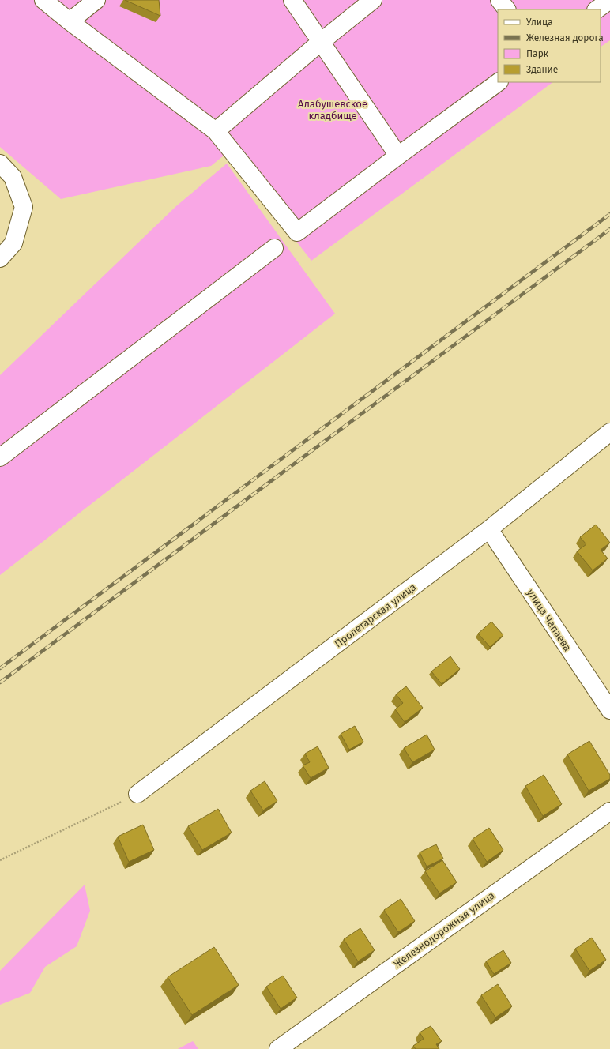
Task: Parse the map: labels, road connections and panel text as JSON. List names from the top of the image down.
{
  "streets": {
    "street": ["Пролетарская улица", "улица Чапаева", "Железнодорожная улица"]
  },
  "crossings": [
    ["Пролетарская улица", "улица Чапаева"]
  ],
  "parks": ["Алабушевское кладбище"],
  "legend": [
    "Улица",
    "Железная дорога",
    "Парк",
    "Здание"
  ]
}
